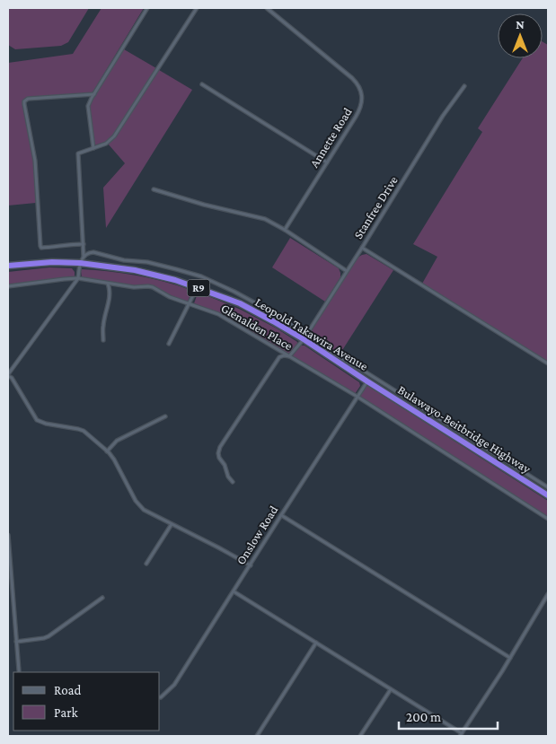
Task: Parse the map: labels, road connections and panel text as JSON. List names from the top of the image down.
{
  "streets": {
    "highway": ["R9", "Leopold Takawira Avenue", "Bulawayo-Beitbridge Highway"],
    "street": [
      "Annette Road",
      "Stanfree Drive",
      "Glenalden Place",
      "Onslow Road"
    ]
  },
  "crossings": [
    ["Stanfree Drive", "Glenalden Place"],
    ["Stanfree Drive", "Leopold Takawira Avenue"],
    ["Glenalden Place", "Onslow Road"],
    ["Leopold Takawira Avenue", "Bulawayo-Beitbridge Highway"],
    ["Leopold Takawira Avenue", "Onslow Road"],
    ["Bulawayo-Beitbridge Highway", "Onslow Road"]
  ],
  "legend": ["Road", "Park"],
  "scale_bar": "200 m",
  "north": "top"
}
